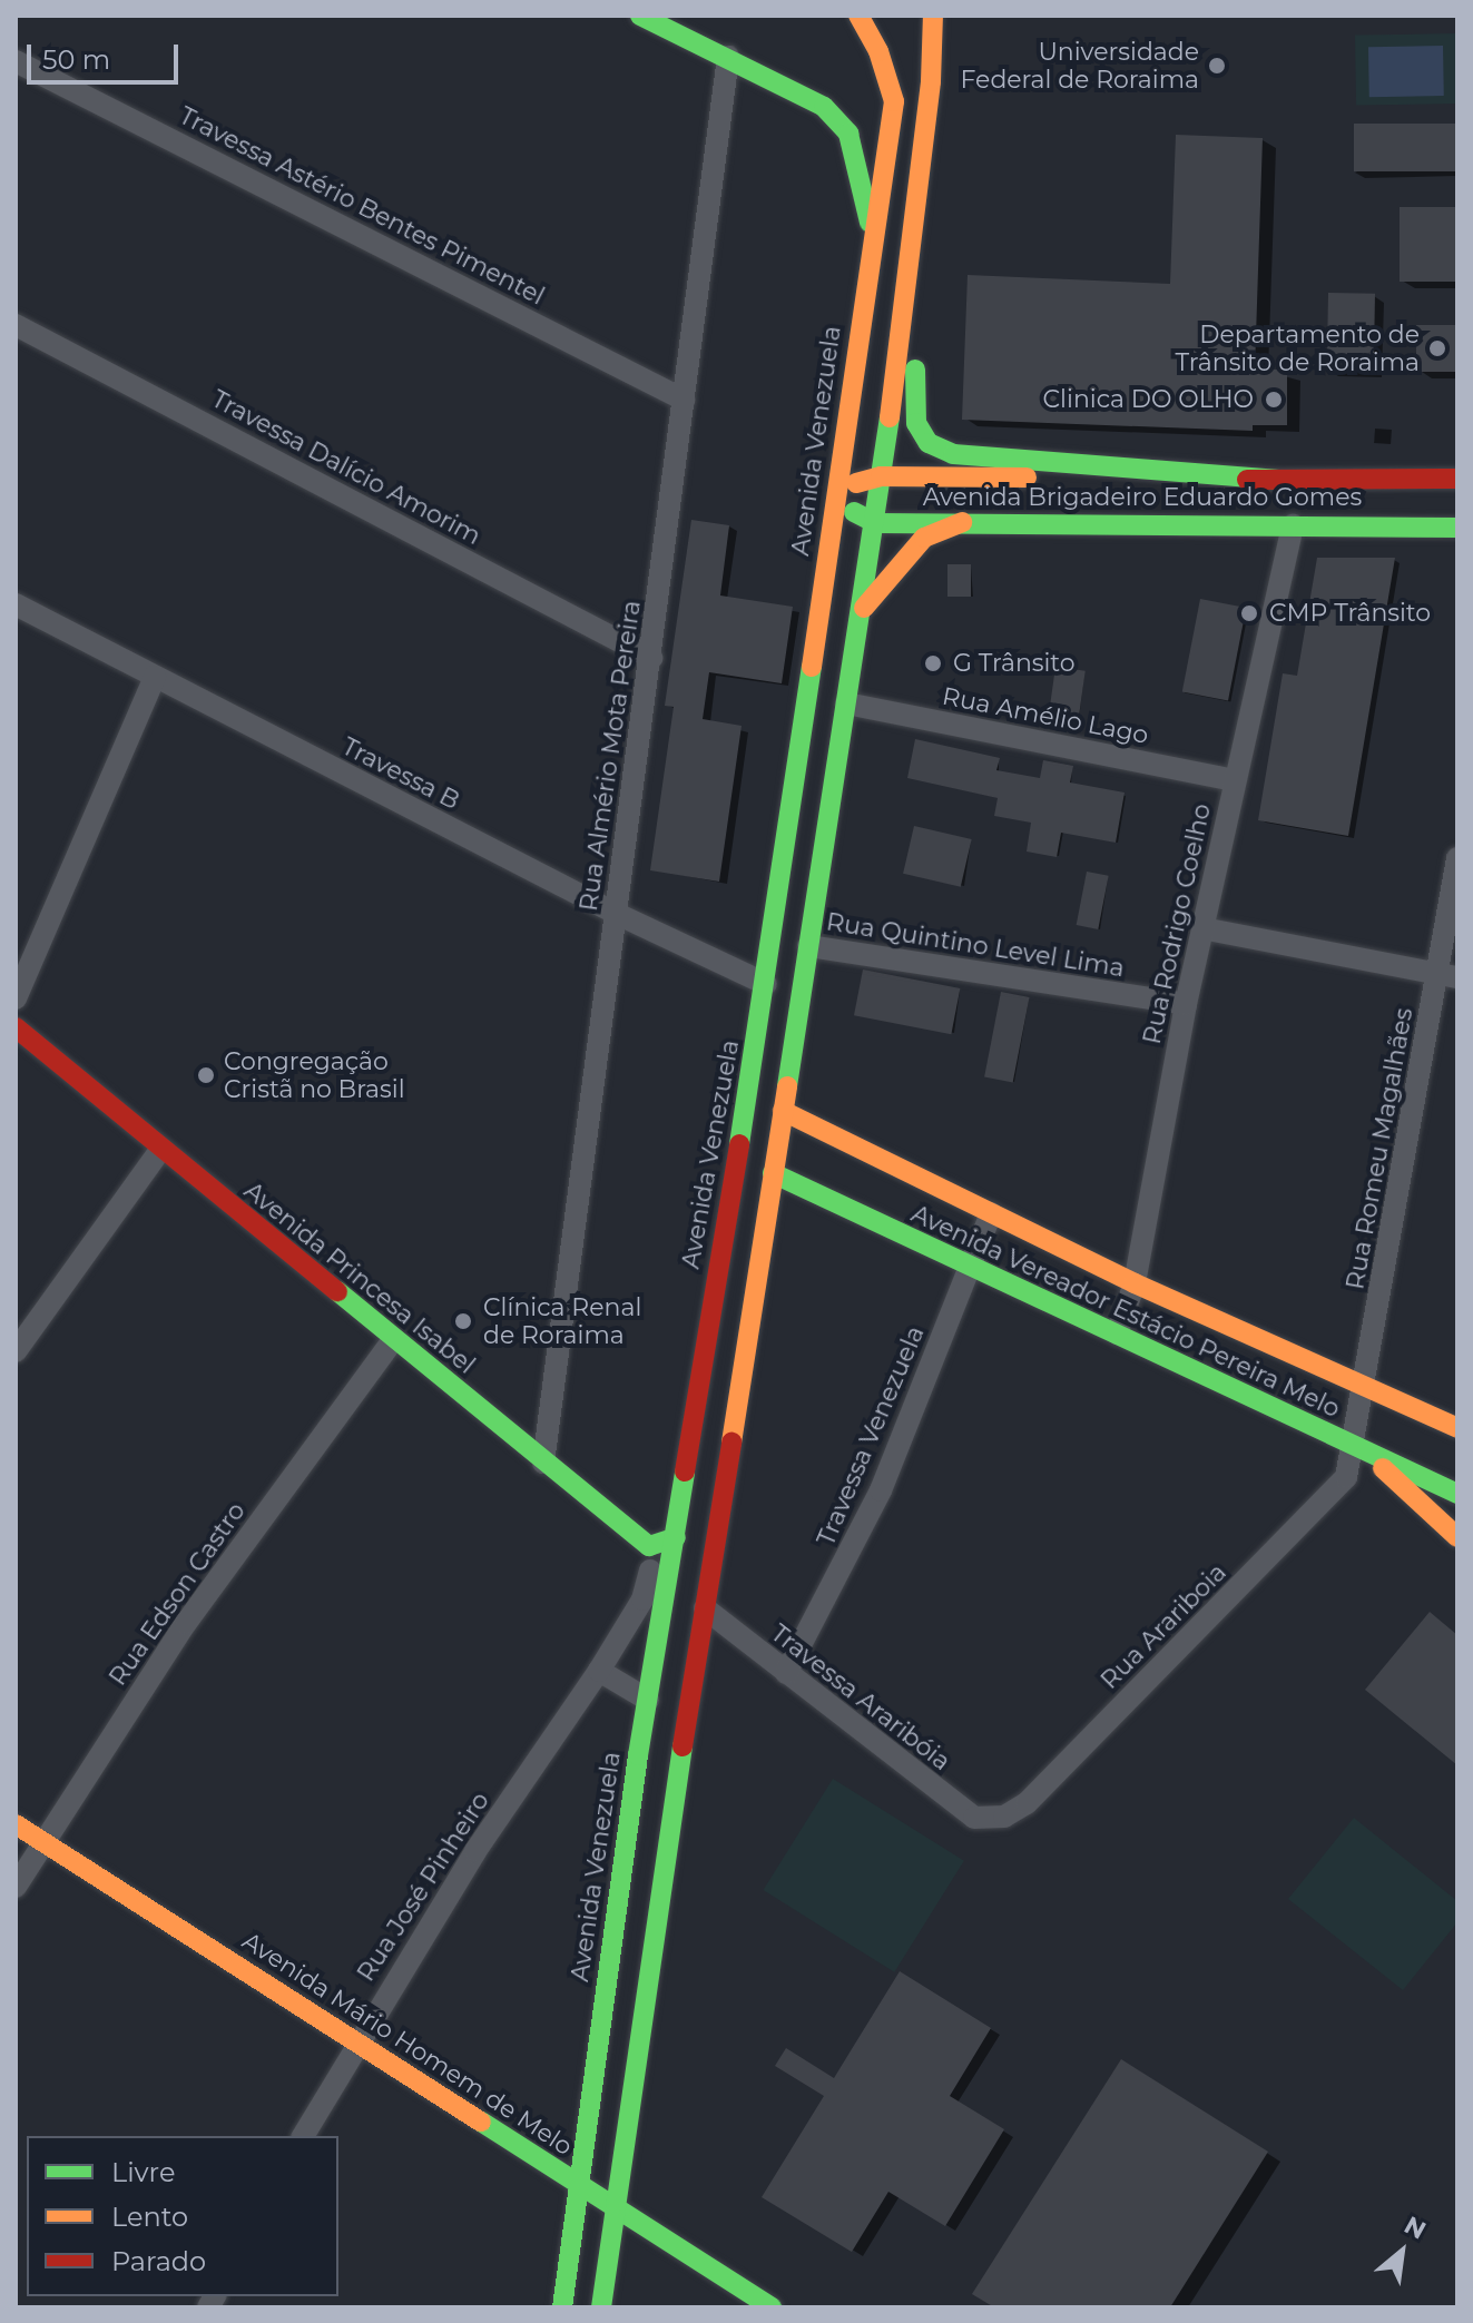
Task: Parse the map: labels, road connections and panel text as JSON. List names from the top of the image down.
{
  "streets": {
    "main road": [
      "Avenida Venezuela",
      "Avenida Brigadeiro Eduardo Gomes",
      "Avenida Princesa Isabel",
      "Avenida Vereador Estácio Pereira Melo",
      "Avenida Mário Homem de Melo"
    ],
    "street": [
      "Travessa Astério Bentes Pimentel",
      "Travessa Dalício Amorim",
      "Rua Amélio Lago",
      "Rua Almério Mota Pereira",
      "Travessa B",
      "Rua Rodrigo Coelho",
      "Rua Quintino Level Lima",
      "Rua Romeu Magalhães",
      "Travessa Venezuela",
      "Rua Edson Castro",
      "Rua Arariboia",
      "Travessa Araribóia",
      "Rua José Pinheiro"
    ]
  },
  "crossings": [
    ["Travessa Astério Bentes Pimentel", "Rua Almério Mota Pereira"],
    ["Avenida Venezuela", "Avenida Brigadeiro Eduardo Gomes"],
    ["Avenida Venezuela", "Travessa B"],
    ["Avenida Venezuela", "Avenida Mário Homem de Melo"],
    ["Travessa Dalício Amorim", "Rua Almério Mota Pereira"],
    ["Avenida Brigadeiro Eduardo Gomes", "Rua Rodrigo Coelho"],
    ["Rua Amélio Lago", "Rua Rodrigo Coelho"],
    ["Rua Almério Mota Pereira", "Travessa B"],
    ["Rua Almério Mota Pereira", "Avenida Princesa Isabel"],
    ["Rua Rodrigo Coelho", "Rua Quintino Level Lima"],
    ["Rua Rodrigo Coelho", "Avenida Vereador Estácio Pereira Melo"],
    ["Rua Romeu Magalhães", "Avenida Vereador Estácio Pereira Melo"],
    ["Rua Romeu Magalhães", "Rua Arariboia"],
    ["Avenida Princesa Isabel", "Rua Edson Castro"],
    ["Avenida Princesa Isabel", "Rua José Pinheiro"],
    ["Avenida Vereador Estácio Pereira Melo", "Travessa Venezuela"],
    ["Avenida Vereador Estácio Pereira Melo", "Rua Arariboia"],
    ["Travessa Venezuela", "Travessa Araribóia"],
    ["Rua Edson Castro", "Avenida Mário Homem de Melo"],
    ["Rua Arariboia", "Travessa Araribóia"],
    ["Rua José Pinheiro", "Avenida Mário Homem de Melo"]
  ],
  "places": [
    "Universidade Federal de Roraima",
    "Departamento de Trânsito de Roraima",
    "Clinica DO OLHO",
    "CMP Trânsito",
    "G Trânsito",
    "Congregação Cristã no Brasil",
    "Clínica Renal de Roraima"
  ],
  "legend": ["Livre", "Lento", "Parado"],
  "scale_bar": "50 m",
  "north": "top right"
}
